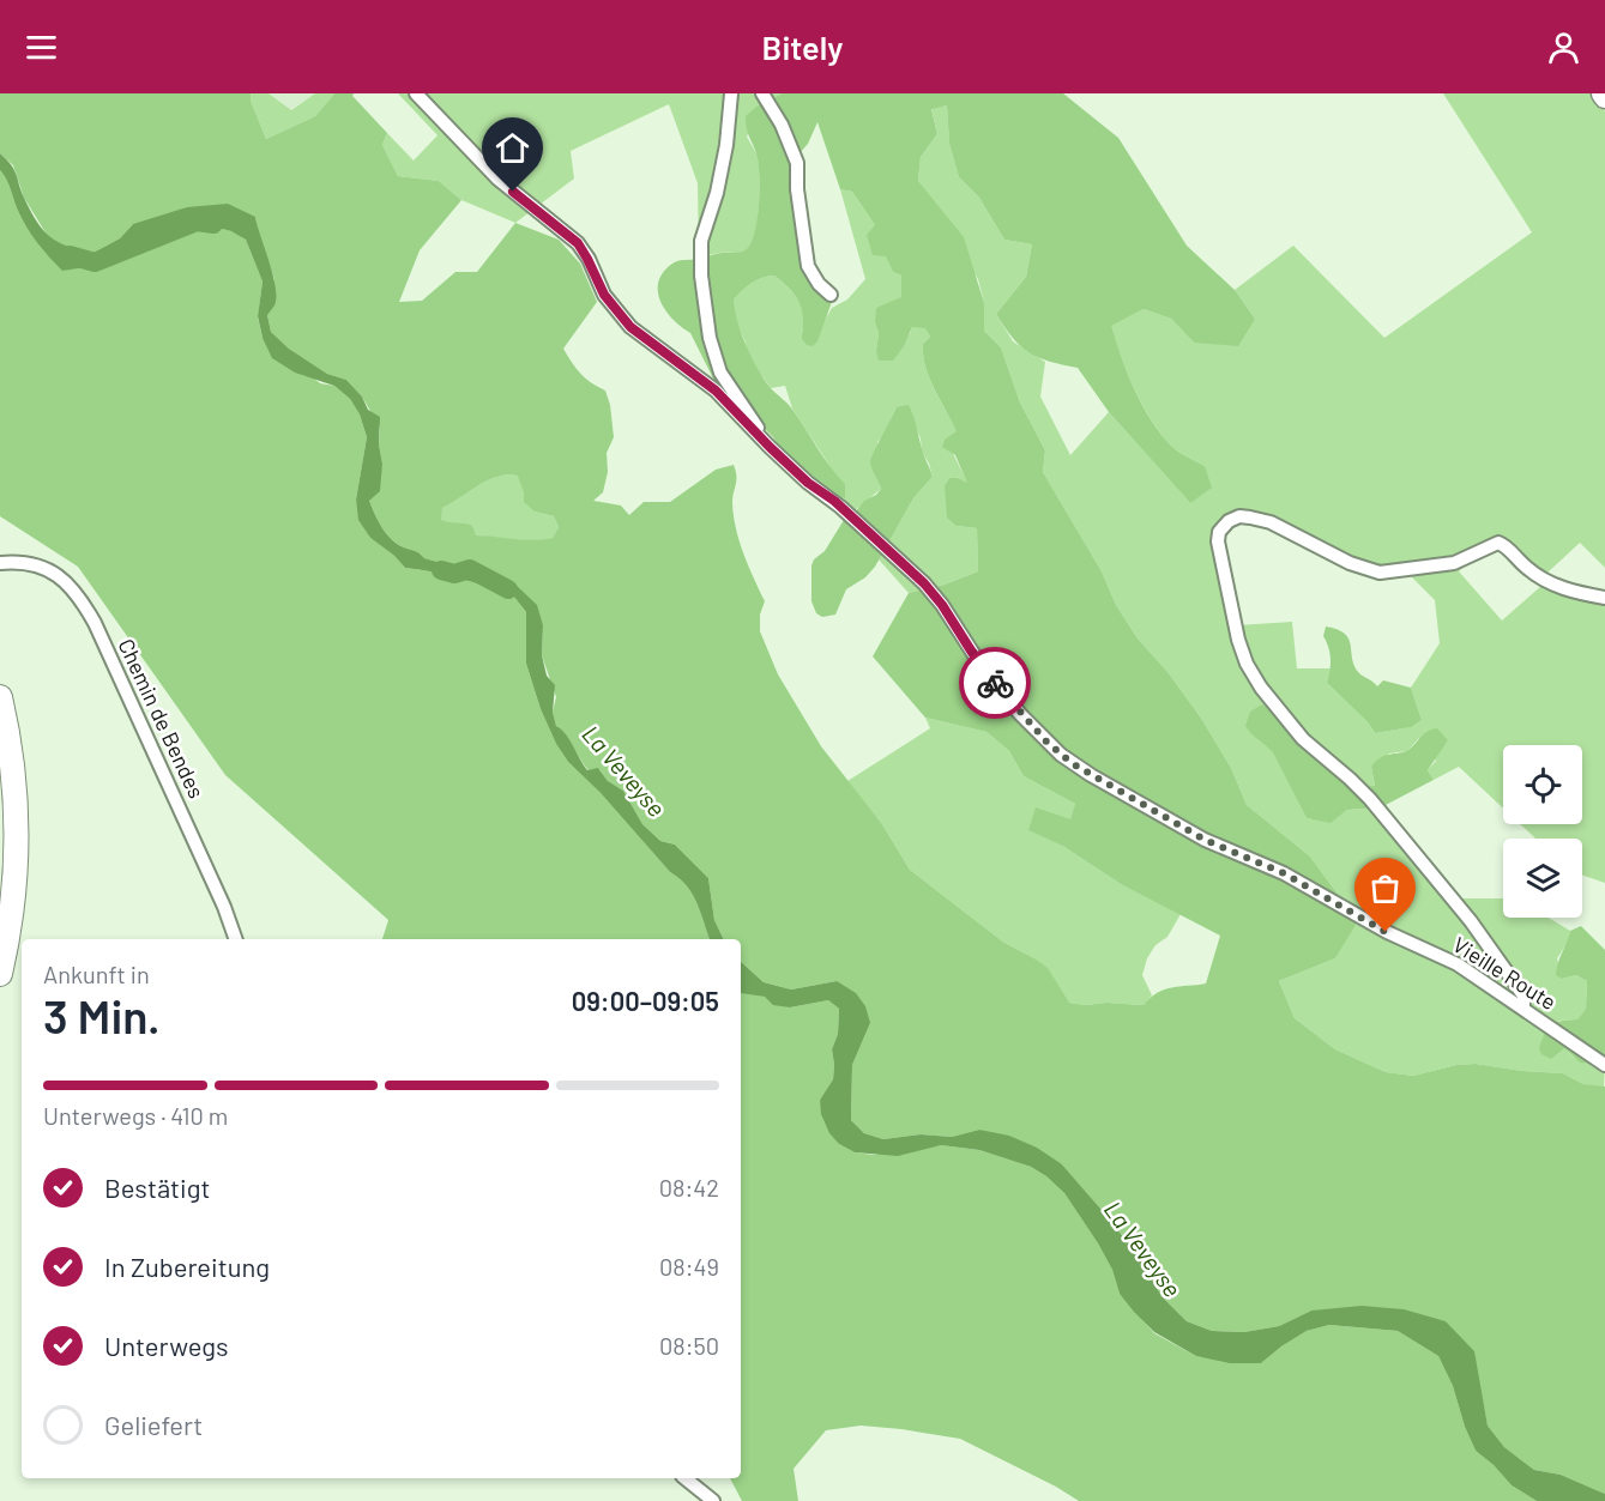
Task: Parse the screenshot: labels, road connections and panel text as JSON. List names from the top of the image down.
{
  "streets": {
    "street": ["Chemin de Bendes", "Vieille Route"]
  },
  "water": ["La Veveyse"],
  "page": {
    "header": "Bitely",
    "heading": ["3 Min.", "Ankunft in", "09:00–09:05"],
    "bar": "Unterwegs · 410 m",
    "list": [
      ["Bestätigt", "08:42"],
      ["In Zubereitung", "08:49"],
      ["Unterwegs", "08:50"],
      "Geliefert"
    ]
  }
}
